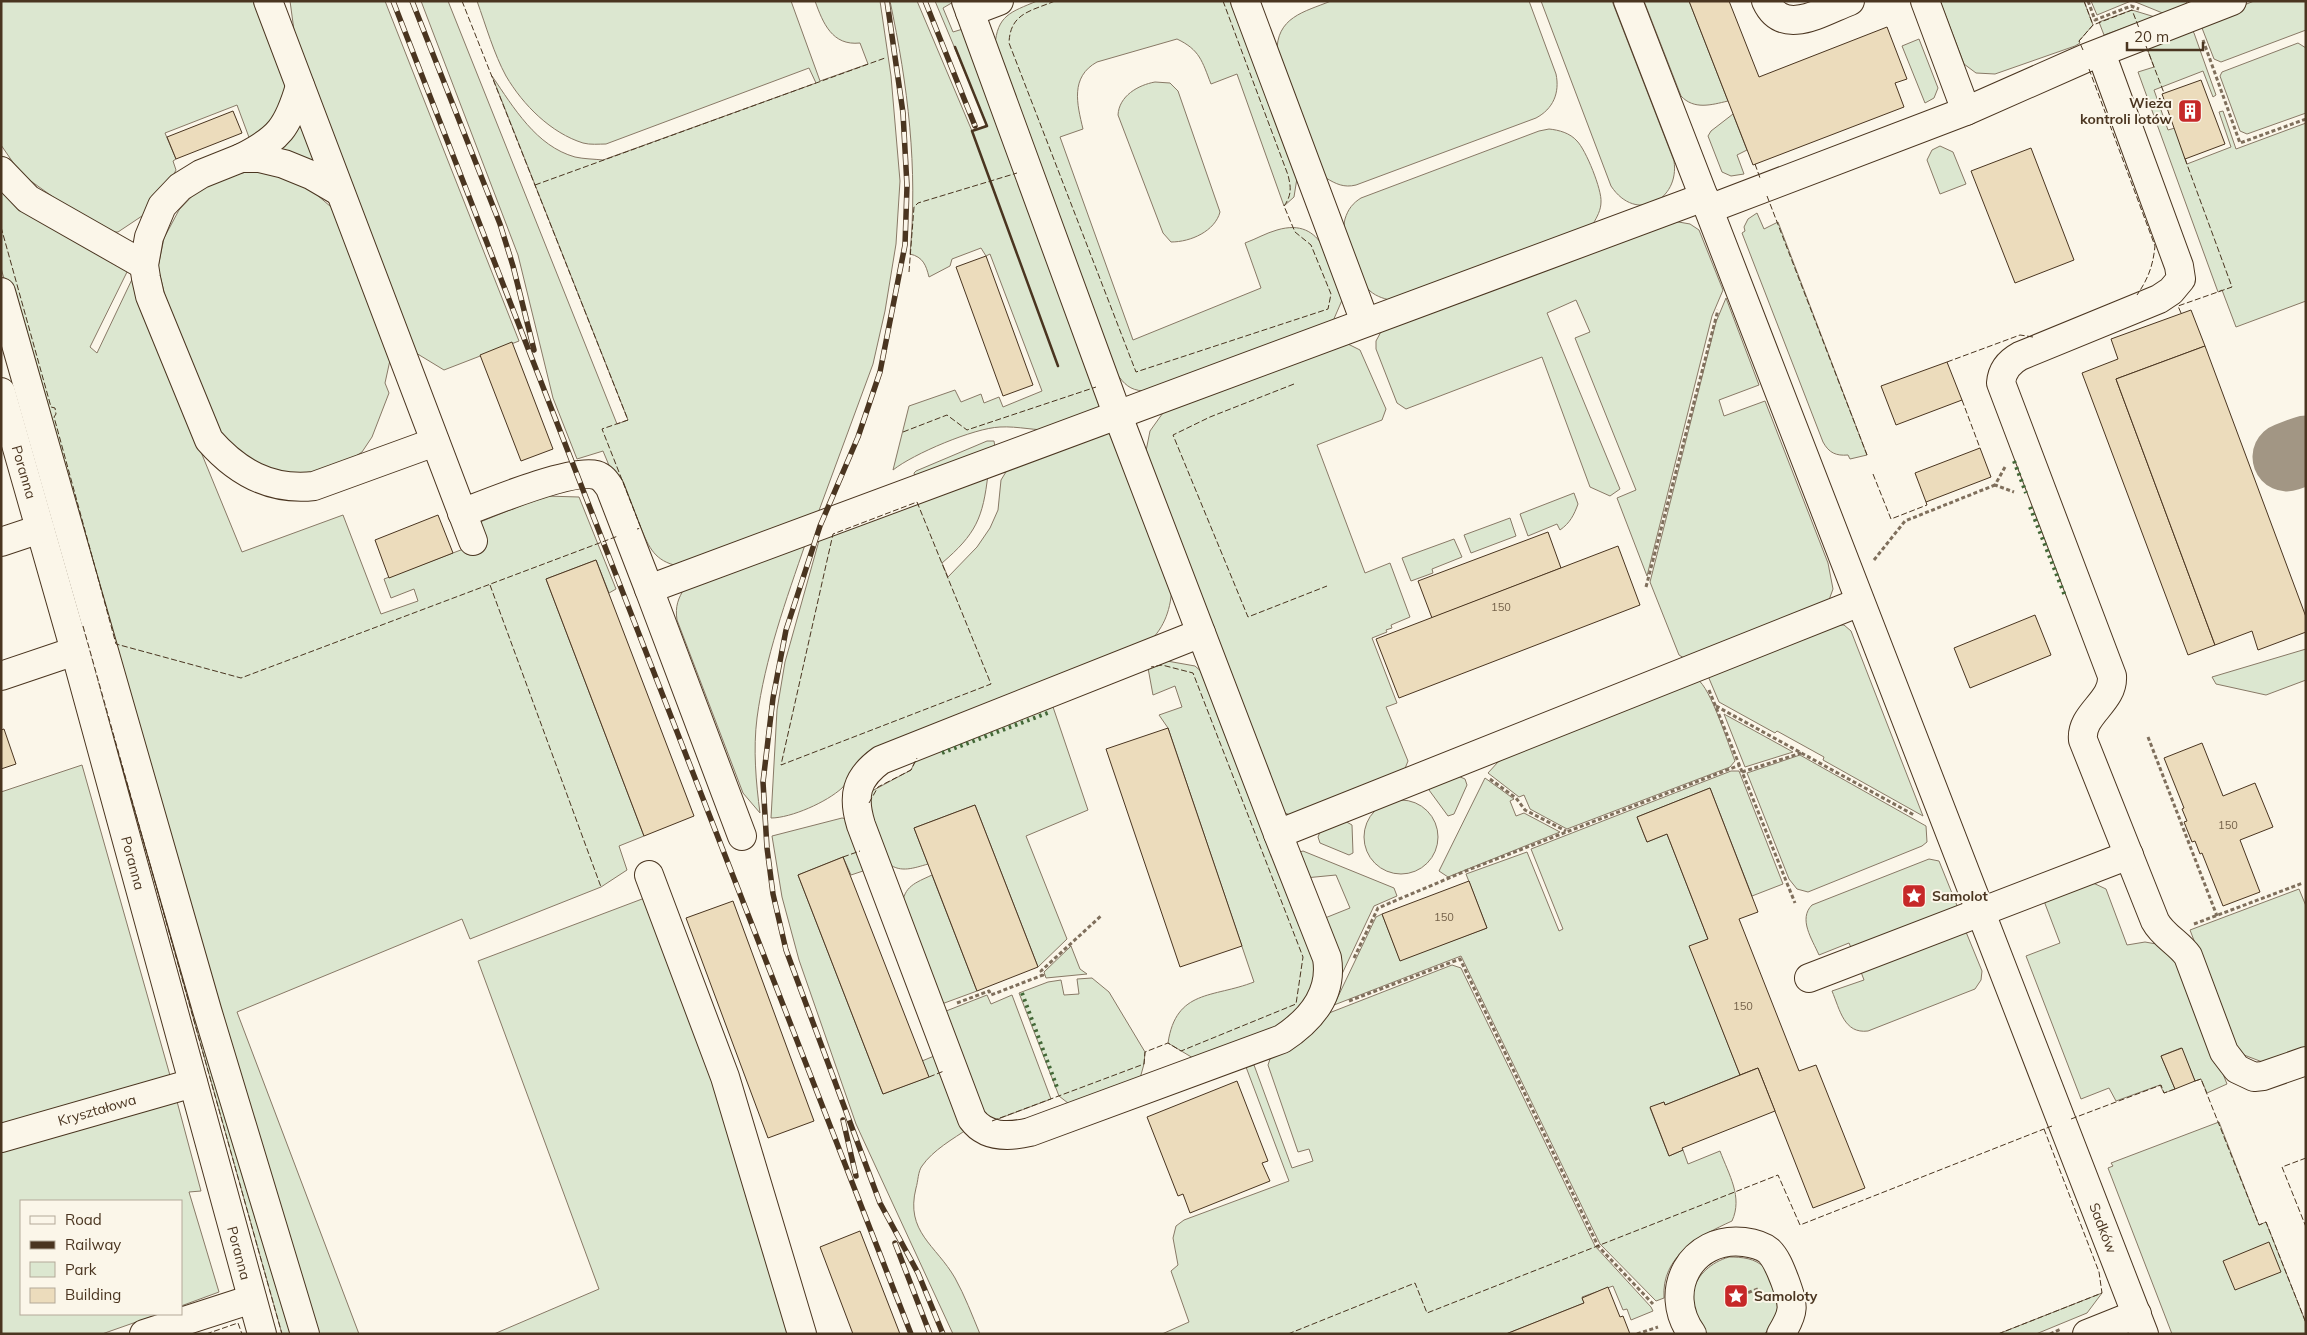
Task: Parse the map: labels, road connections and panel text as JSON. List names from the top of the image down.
{
  "streets": {
    "street": ["Poranna", "Kryształowa", "Sadków"]
  },
  "crossings": [
    ["Poranna", "Kryształowa"]
  ],
  "places": {
    "building": ["Wieża kontroli lotów"],
    "place": ["Samolot", "Samoloty"]
  },
  "house_numbers": [
    "150",
    "150",
    "150",
    "150"
  ],
  "legend": [
    "Road",
    "Railway",
    "Park",
    "Building"
  ],
  "scale_bar": "20 m"
}
